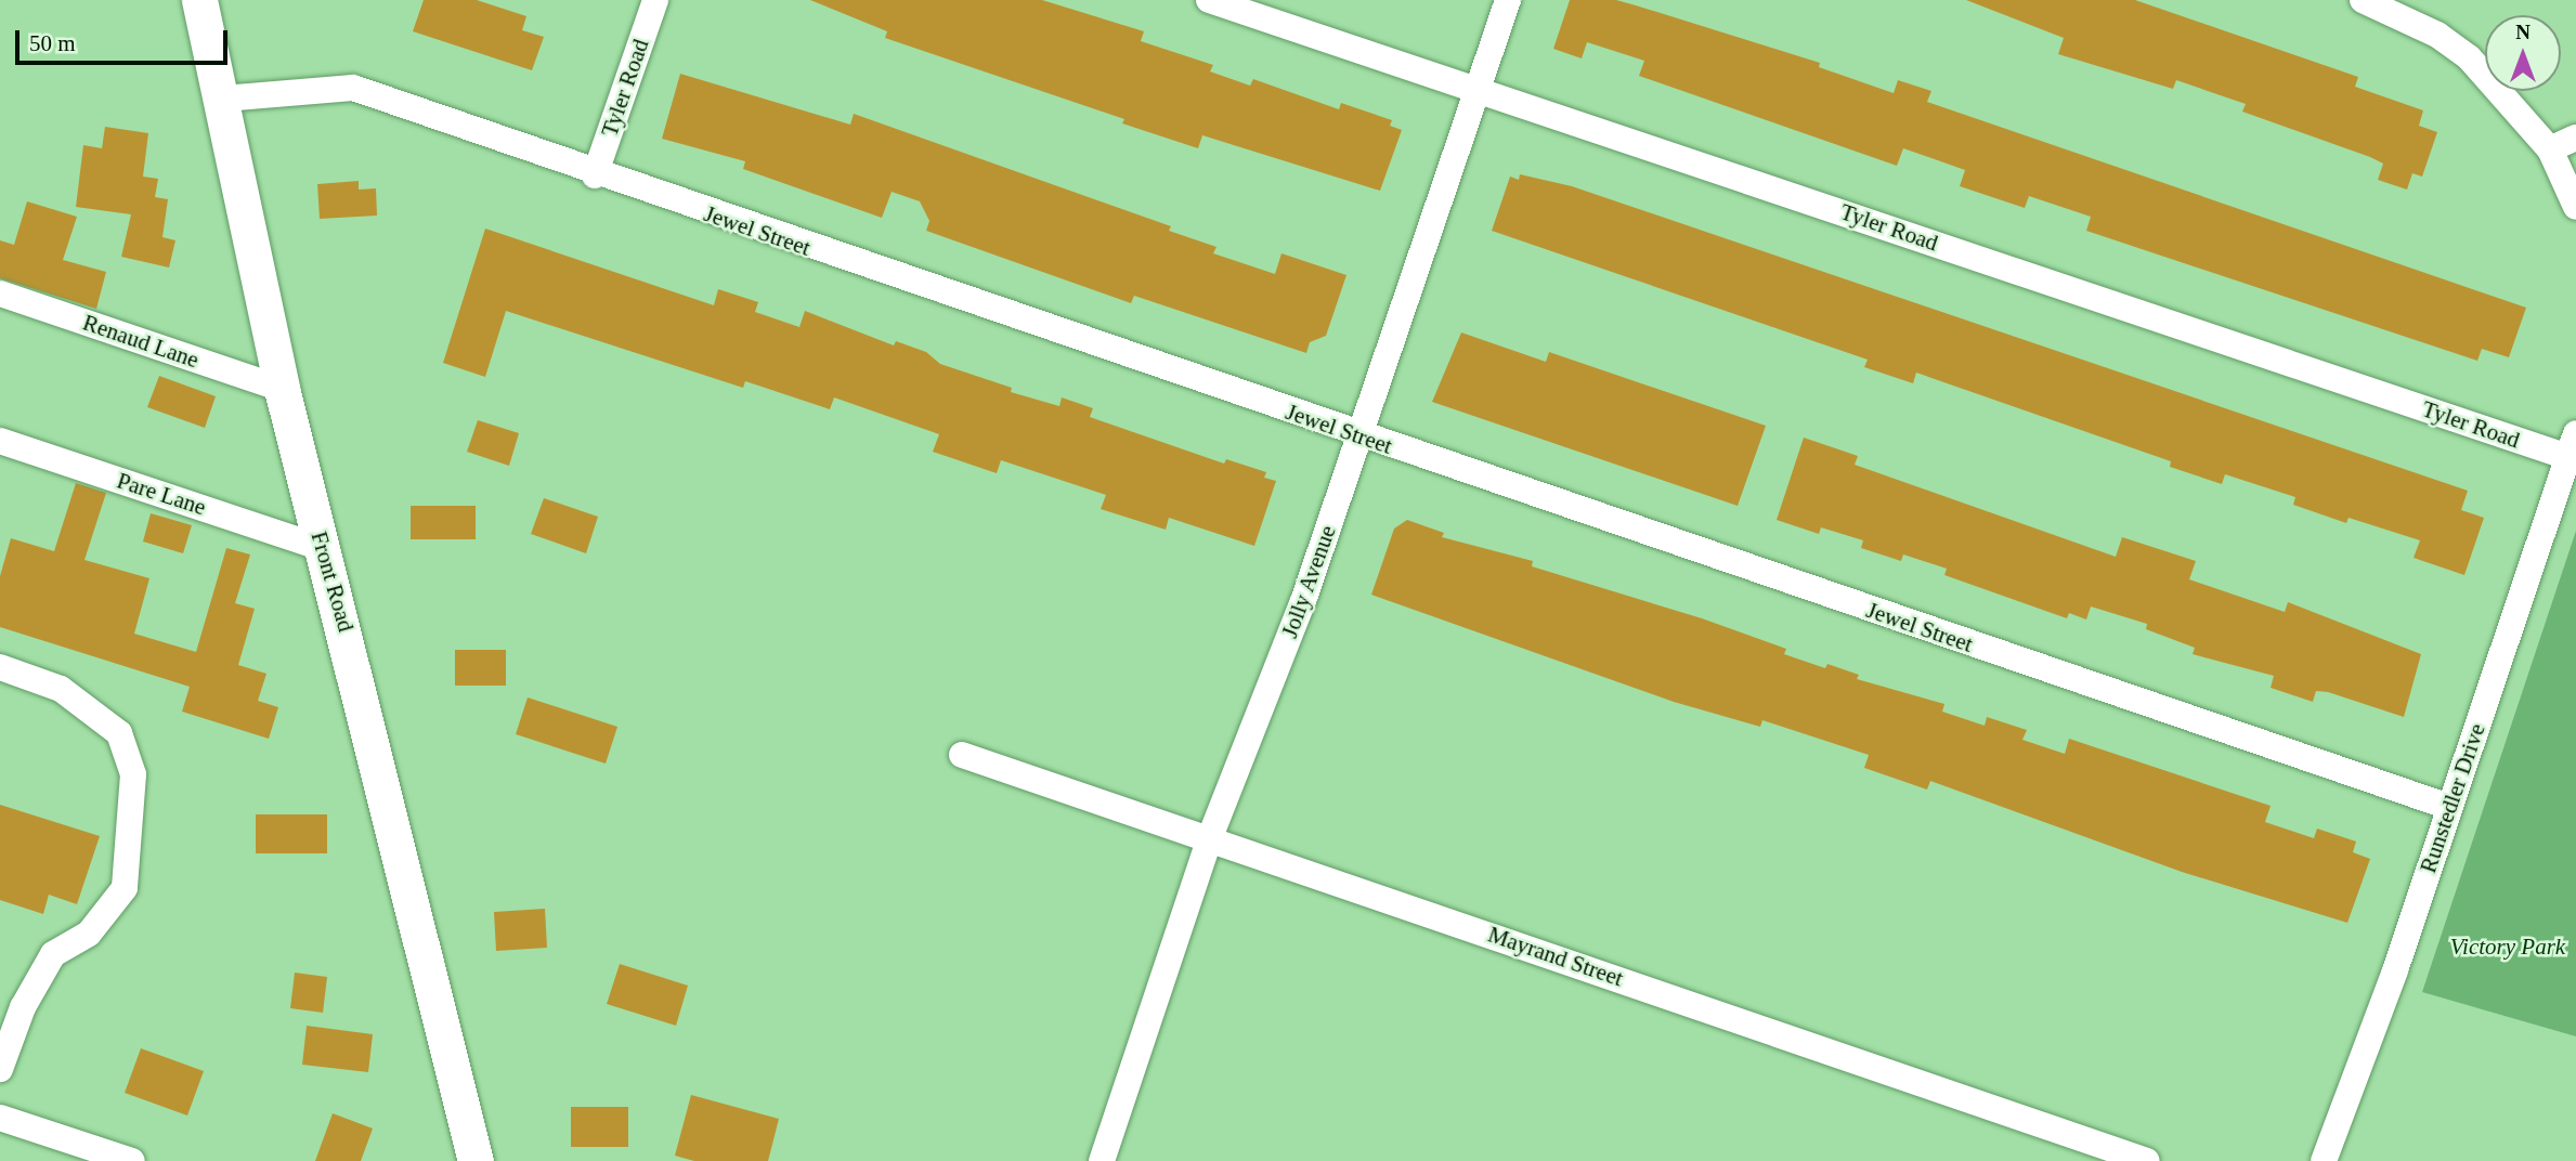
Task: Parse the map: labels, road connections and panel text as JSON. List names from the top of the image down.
{
  "streets": {
    "main road": ["Front Road"],
    "street": [
      "Tyler Road",
      "Jewel Street",
      "Renaud Lane",
      "Pare Lane",
      "Jolly Avenue",
      "Runstedler Drive",
      "Mayrand Street"
    ]
  },
  "crossings": [
    ["Tyler Road", "Jewel Street"],
    ["Tyler Road", "Jolly Avenue"],
    ["Tyler Road", "Runstedler Drive"],
    ["Jewel Street", "Front Road"],
    ["Jewel Street", "Jolly Avenue"],
    ["Jewel Street", "Runstedler Drive"],
    ["Renaud Lane", "Front Road"],
    ["Pare Lane", "Front Road"],
    ["Jolly Avenue", "Mayrand Street"]
  ],
  "parks": ["Victory Park"],
  "scale_bar": "50 m",
  "north": "top"
}
